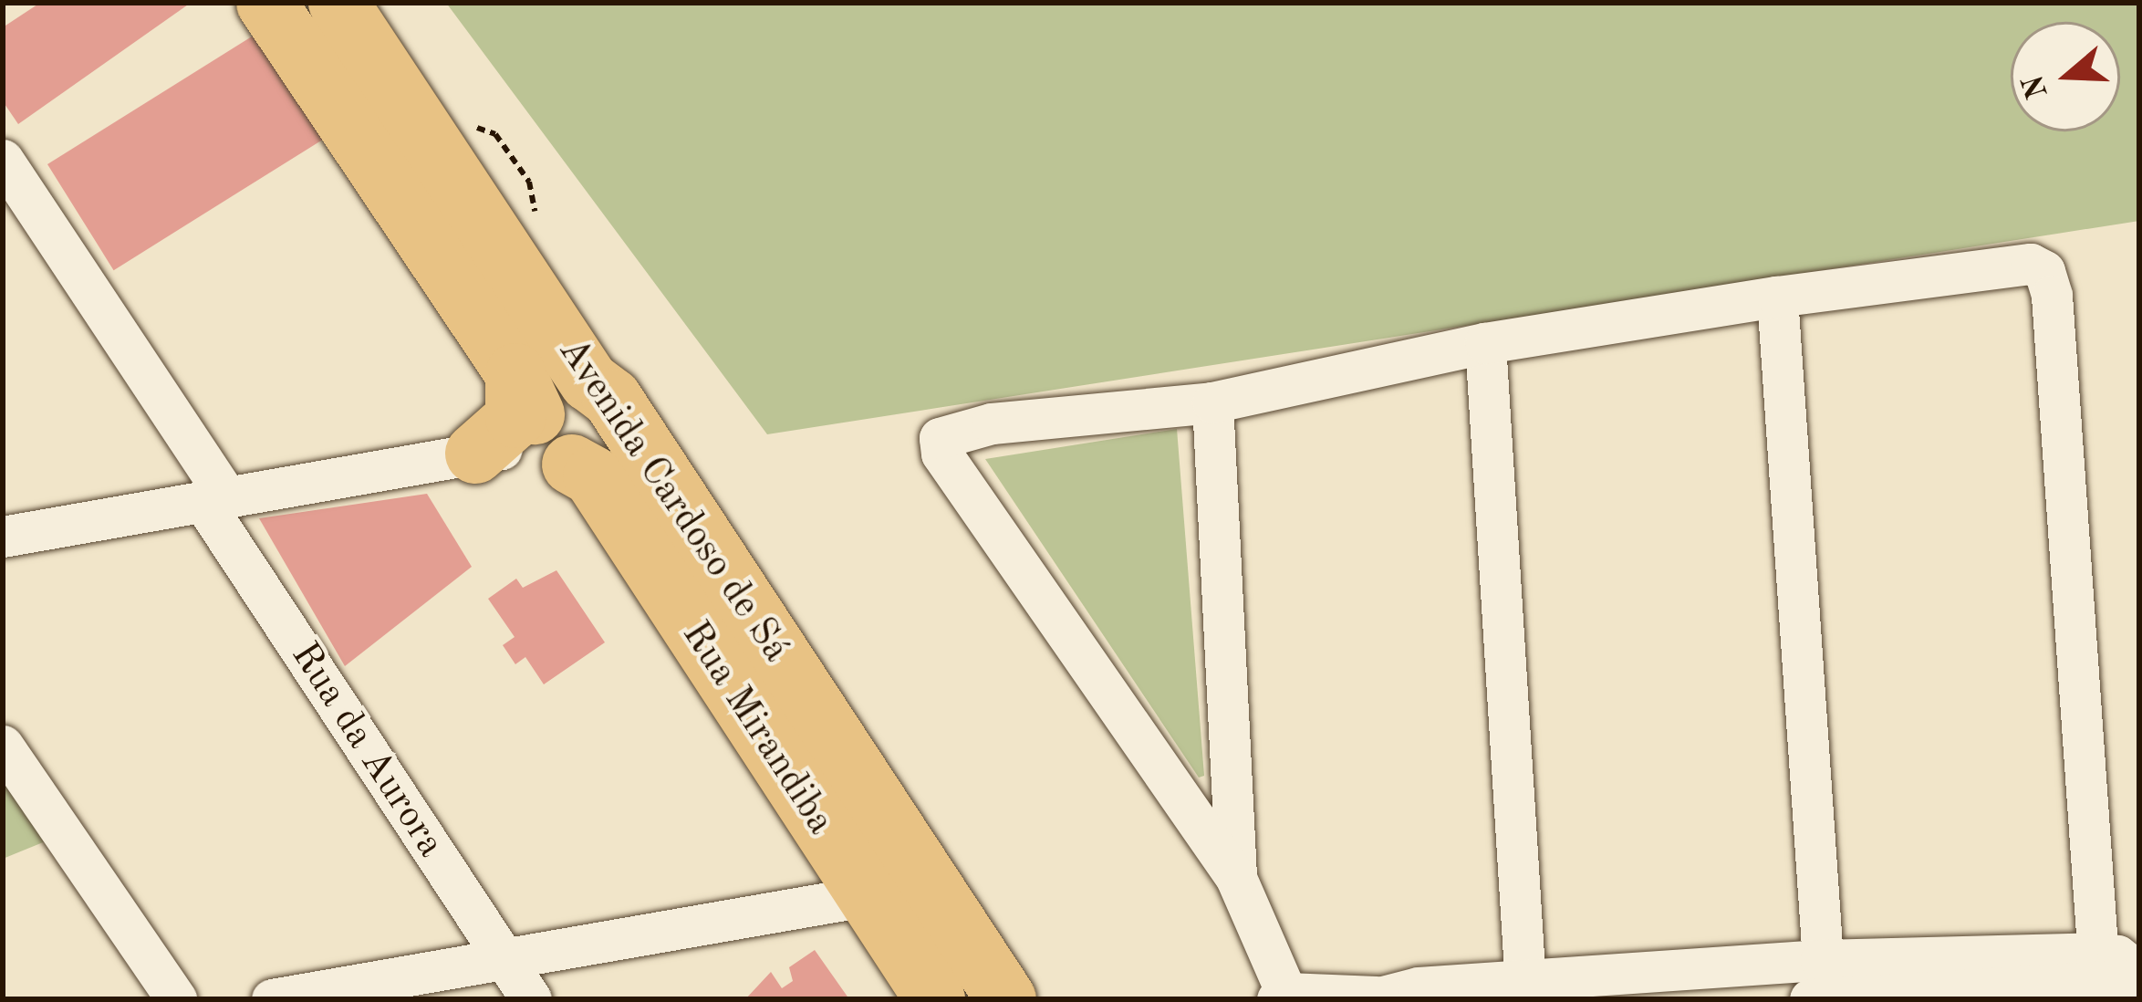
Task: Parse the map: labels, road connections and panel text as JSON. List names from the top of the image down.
{
  "streets": {
    "highway": ["Avenida Cardoso de Sá", "Rua Mirandiba"],
    "street": ["Rua da Aurora"]
  },
  "north": "left"
}
